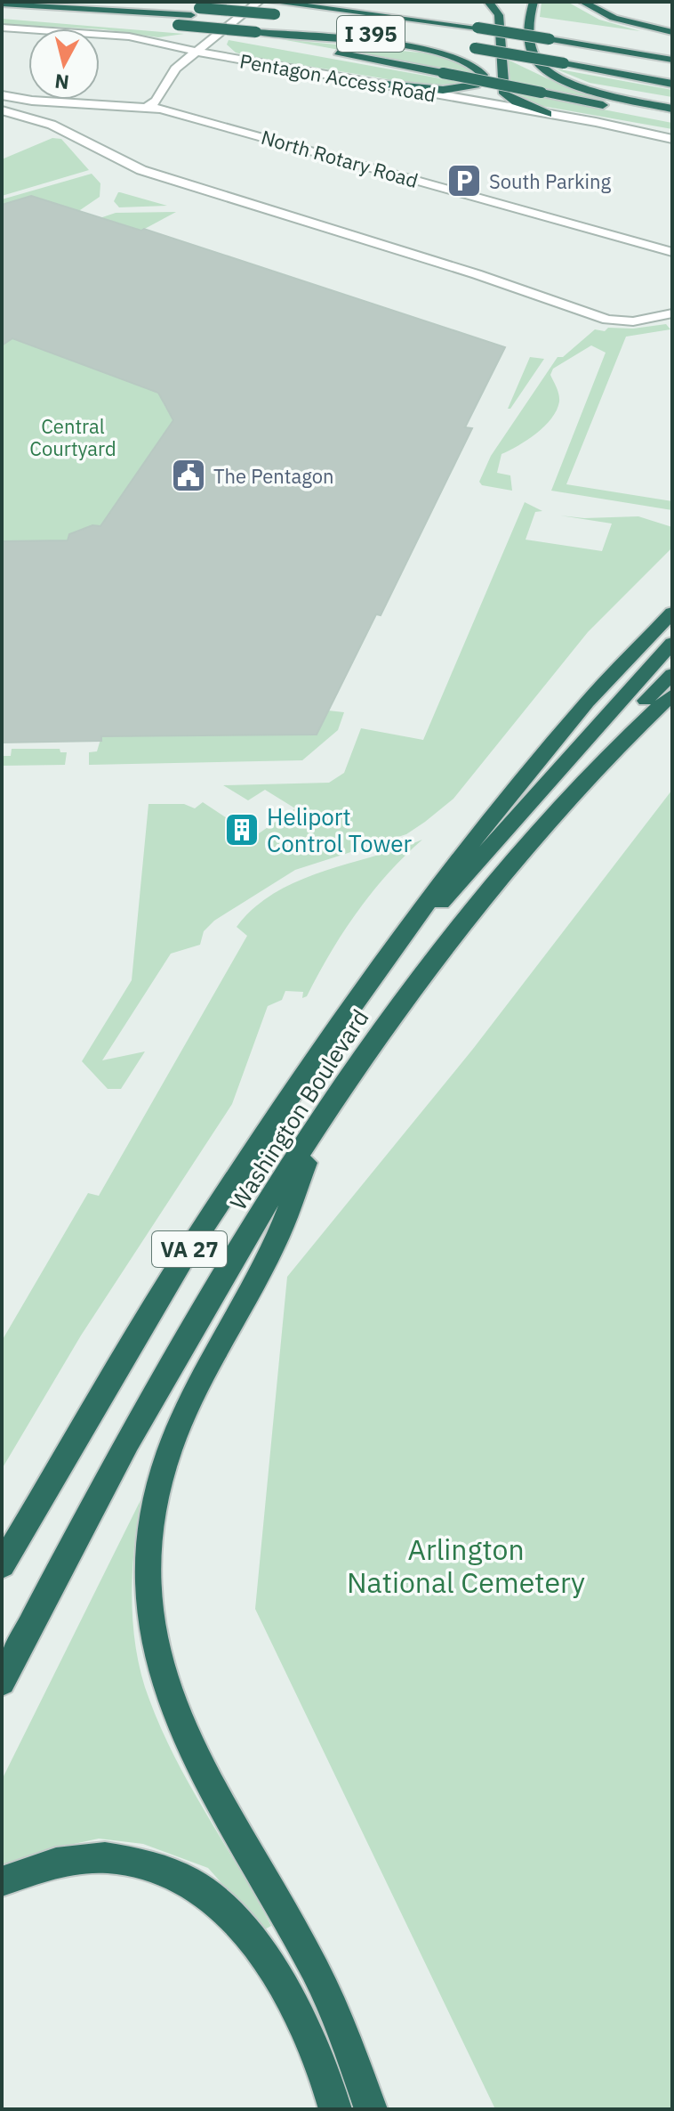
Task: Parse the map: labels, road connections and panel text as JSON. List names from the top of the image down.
{
  "streets": {
    "highway": ["I 395", "Washington Boulevard", "VA 27"],
    "street": ["Pentagon Access Road", "North Rotary Road"]
  },
  "parks": ["Central Courtyard", "Arlington National Cemetery"],
  "places": {
    "parking": ["South Parking"],
    "public building": ["The Pentagon"],
    "building": ["Heliport Control Tower"]
  },
  "north": "bottom"
}
